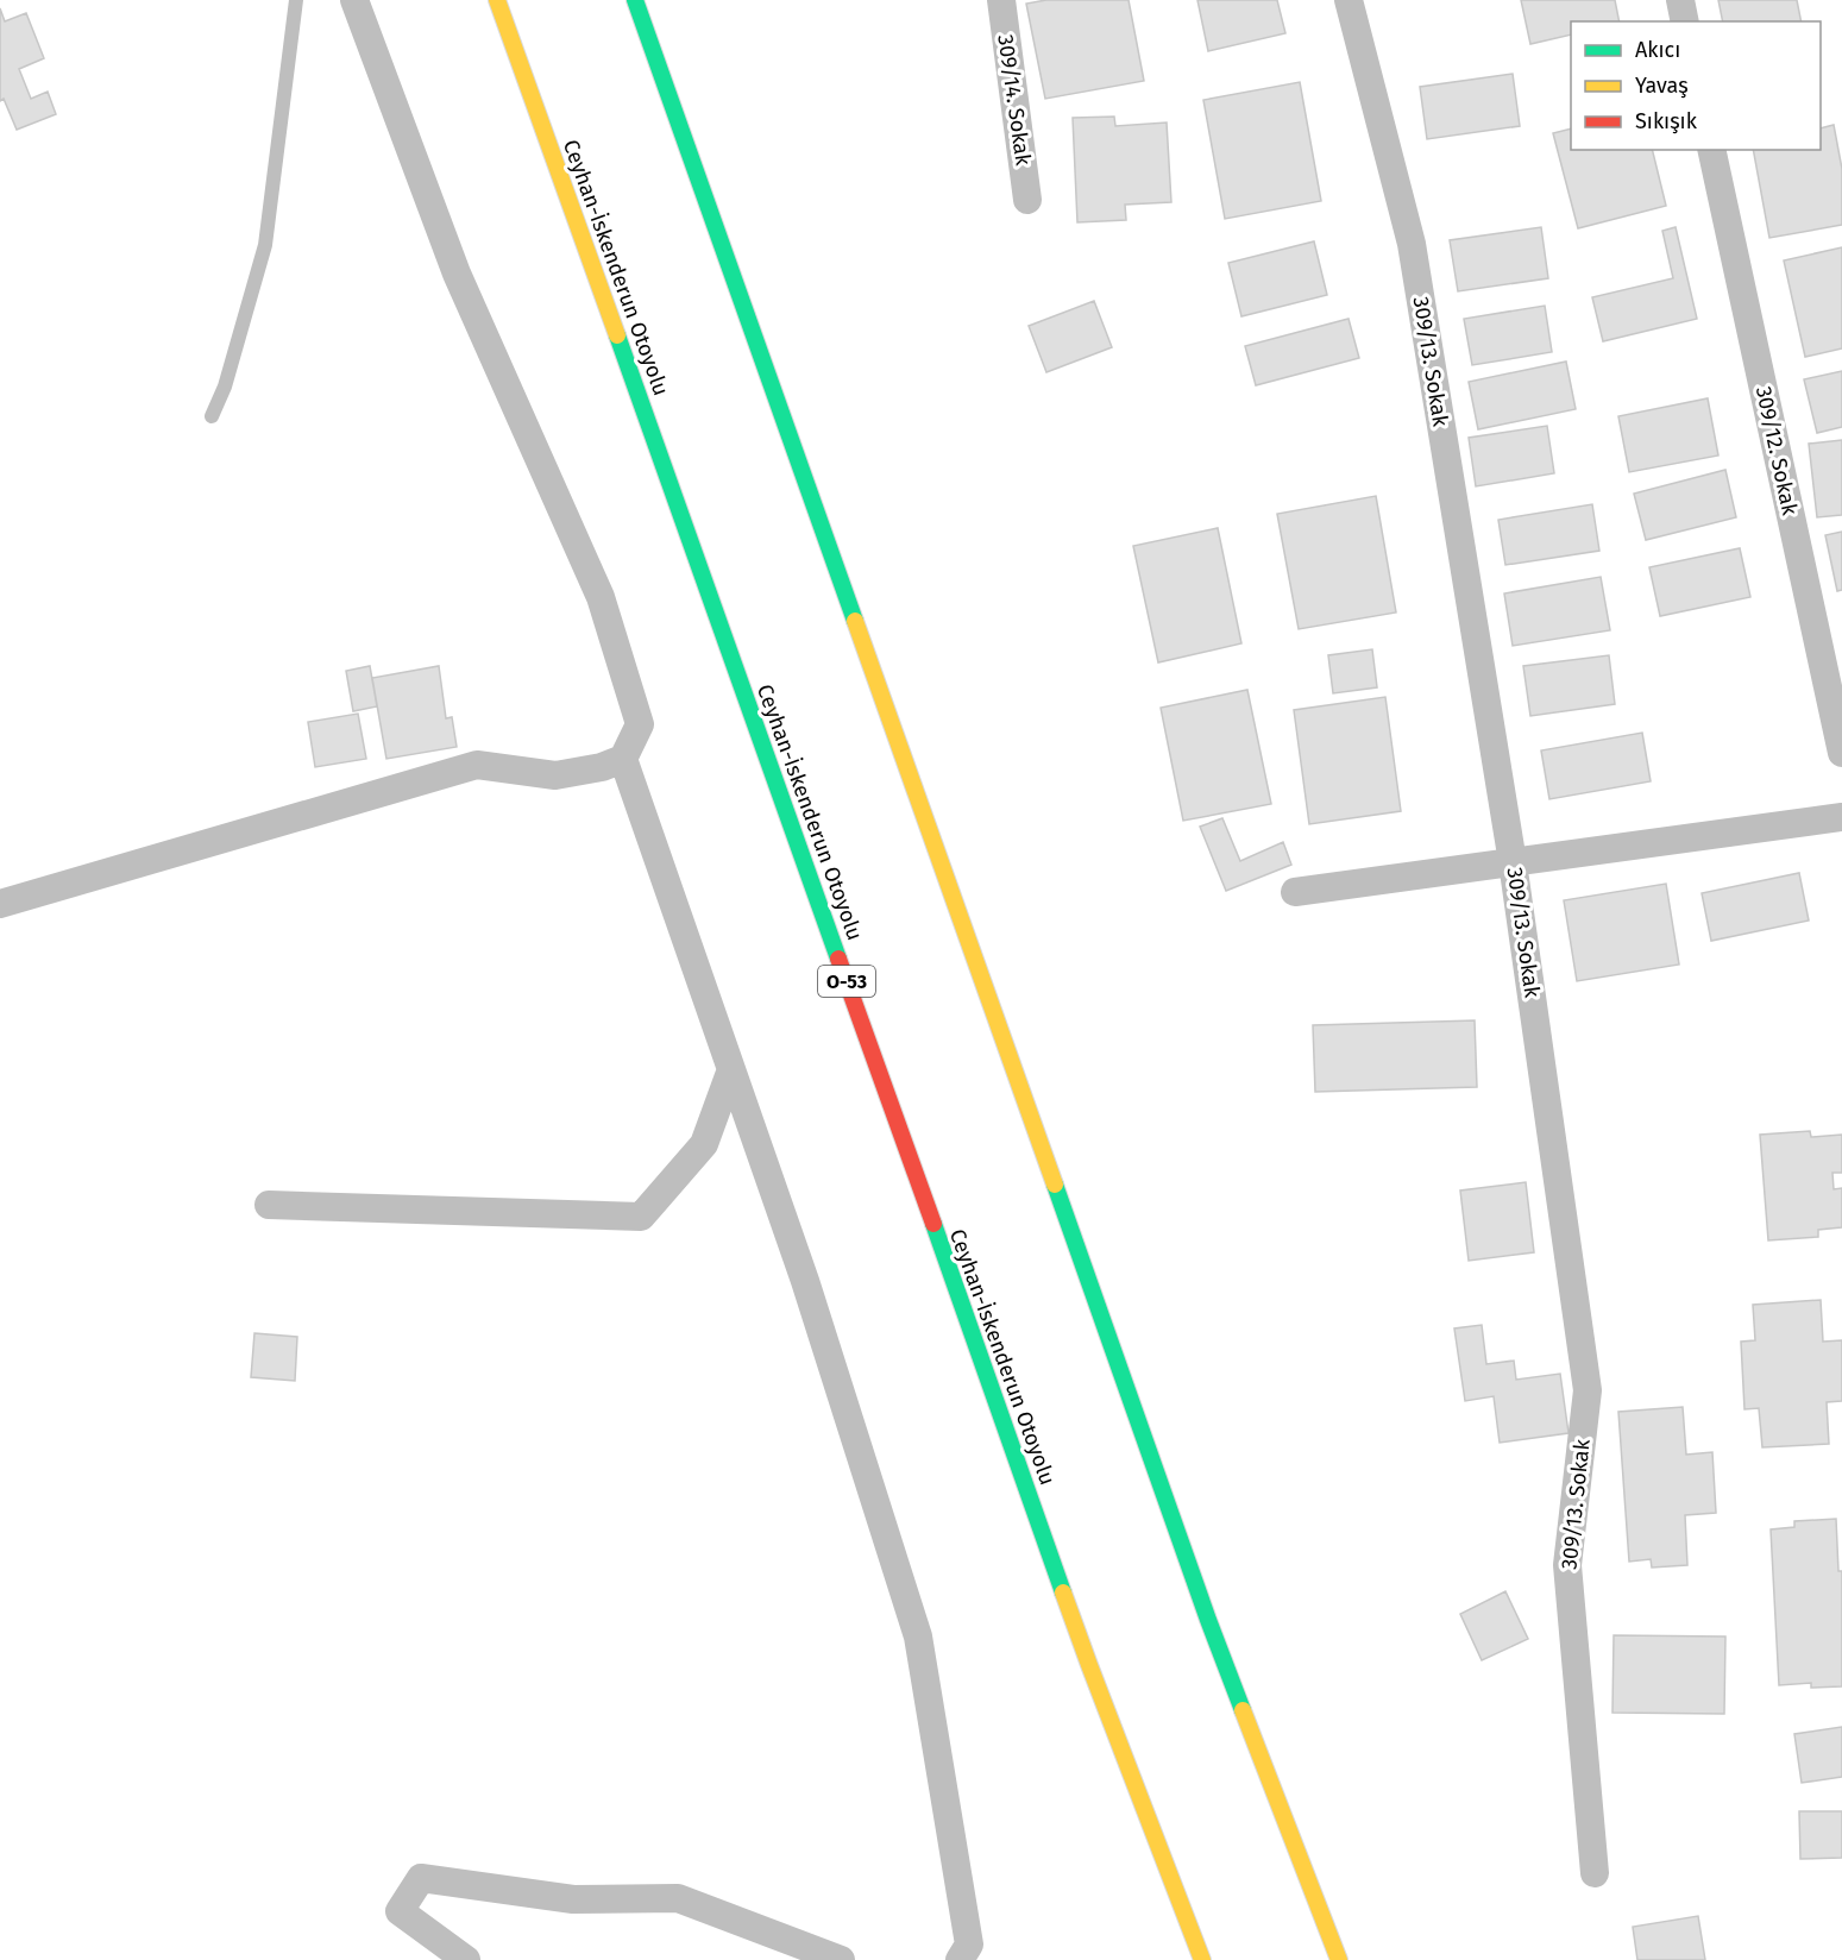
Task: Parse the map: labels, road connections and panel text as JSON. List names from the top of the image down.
{
  "streets": {
    "highway": ["Ceyhan-İskenderun Otoyolu", "O-53"],
    "street": ["309/14. Sokak", "309/13. Sokak", "309/12. Sokak"]
  },
  "legend": ["Akıcı", "Yavaş", "Sıkışık"]
}
